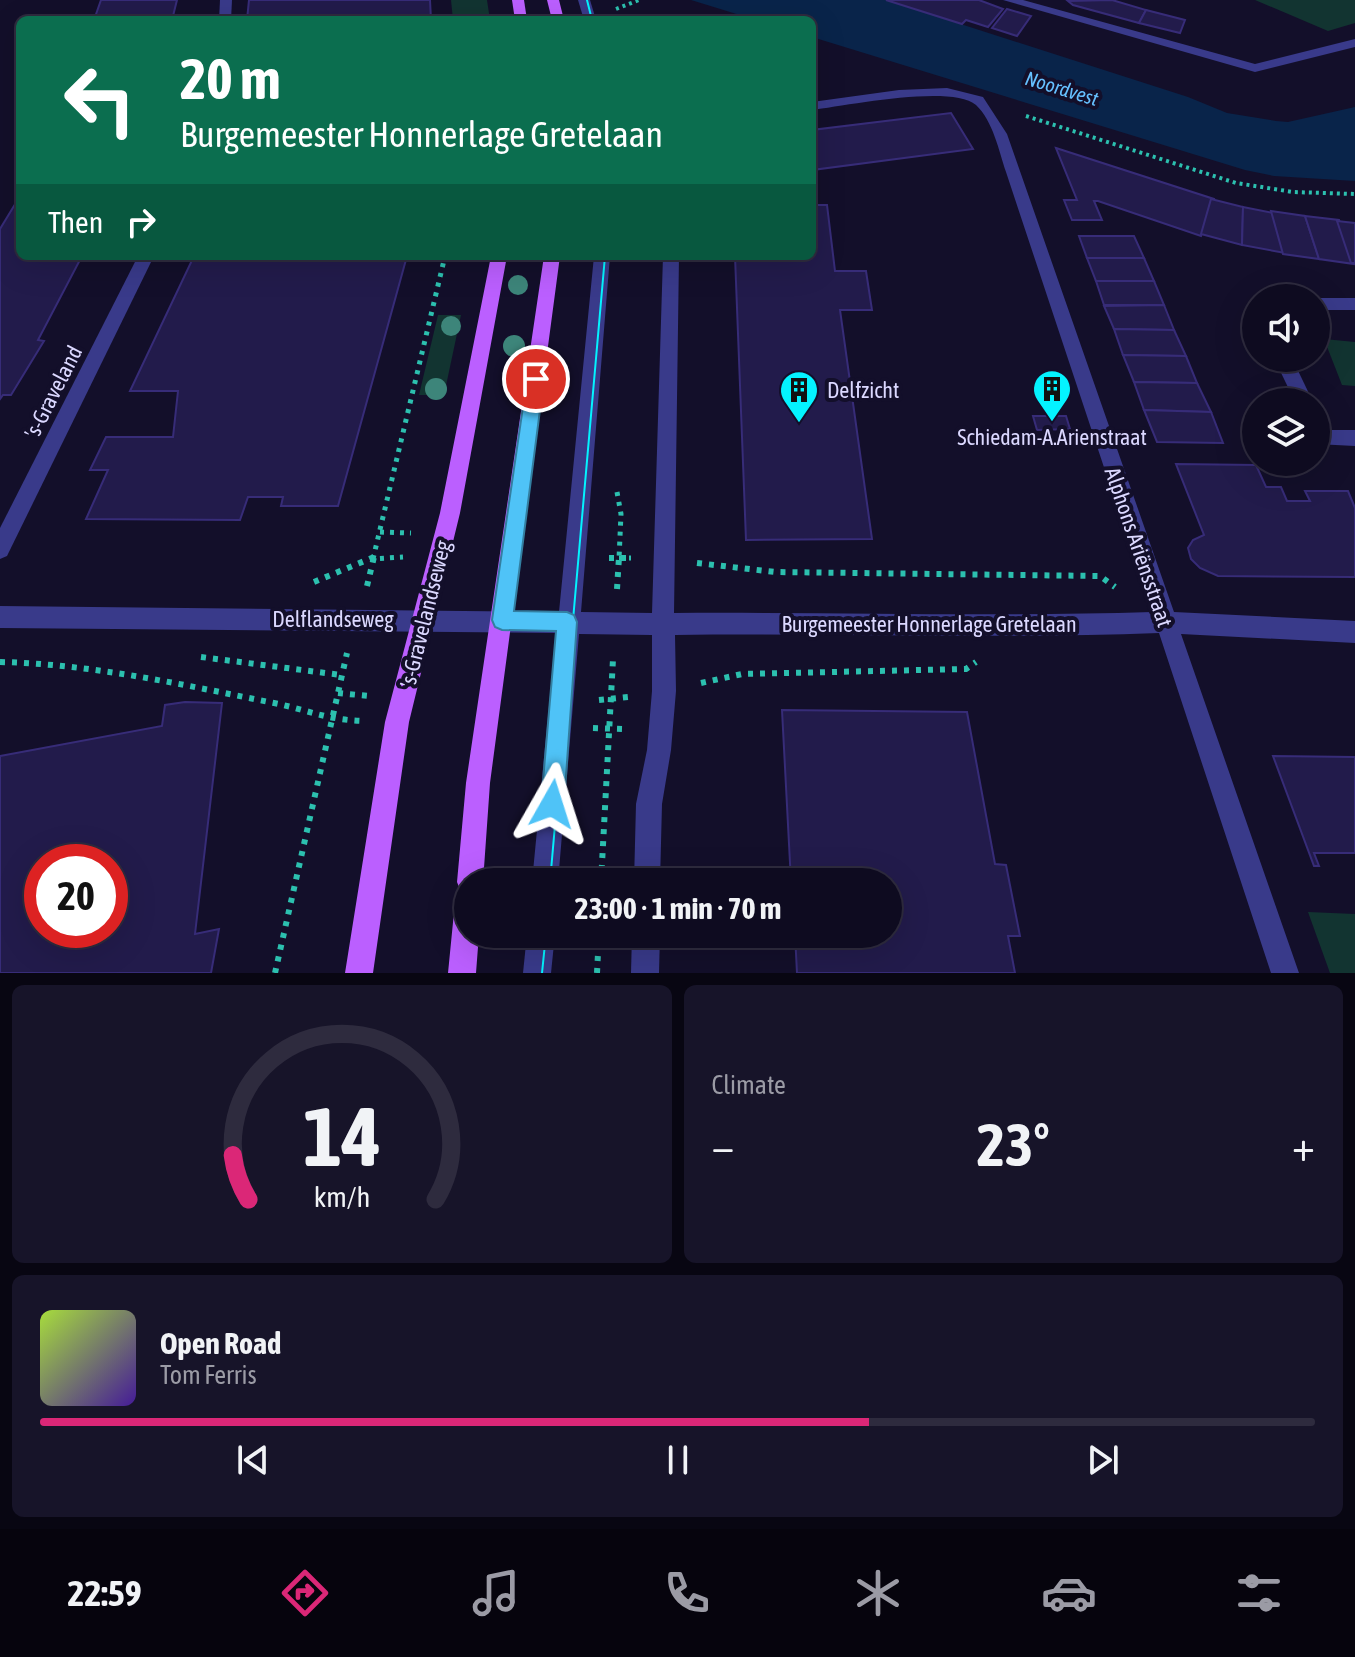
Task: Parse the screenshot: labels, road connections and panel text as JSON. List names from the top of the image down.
{
  "streets": {
    "main road": ["'s-Gravelandseweg"],
    "street": [
      "'s-Graveland",
      "Alphons Ariënsstraat",
      "Delflandseweg",
      "Burgemeester Honnerlage Gretelaan"
    ]
  },
  "crossings": [
    ["Alphons Ariënsstraat", "Burgemeester Honnerlage Gretelaan"],
    ["'s-Gravelandseweg", "Delflandseweg"],
    ["Delflandseweg", "Burgemeester Honnerlage Gretelaan"]
  ],
  "water": ["Noordvest"],
  "places": {
    "building": ["Schiedam-A.Arienstraat", "Delfzicht"]
  },
  "page": {
    "turn": ["20 m", "Burgemeester Honnerlage Gretelaan"],
    "then": "Then",
    "limit": "20",
    "trip": "23:00 · 1 min · 70 m",
    "tile": "Climate",
    "heat": ["−", "23°", "+"],
    "song": ["Open Road", "Tom Ferris"],
    "tabs": "22:59",
    "gauge": ["14", "km/h"]
  }
}
